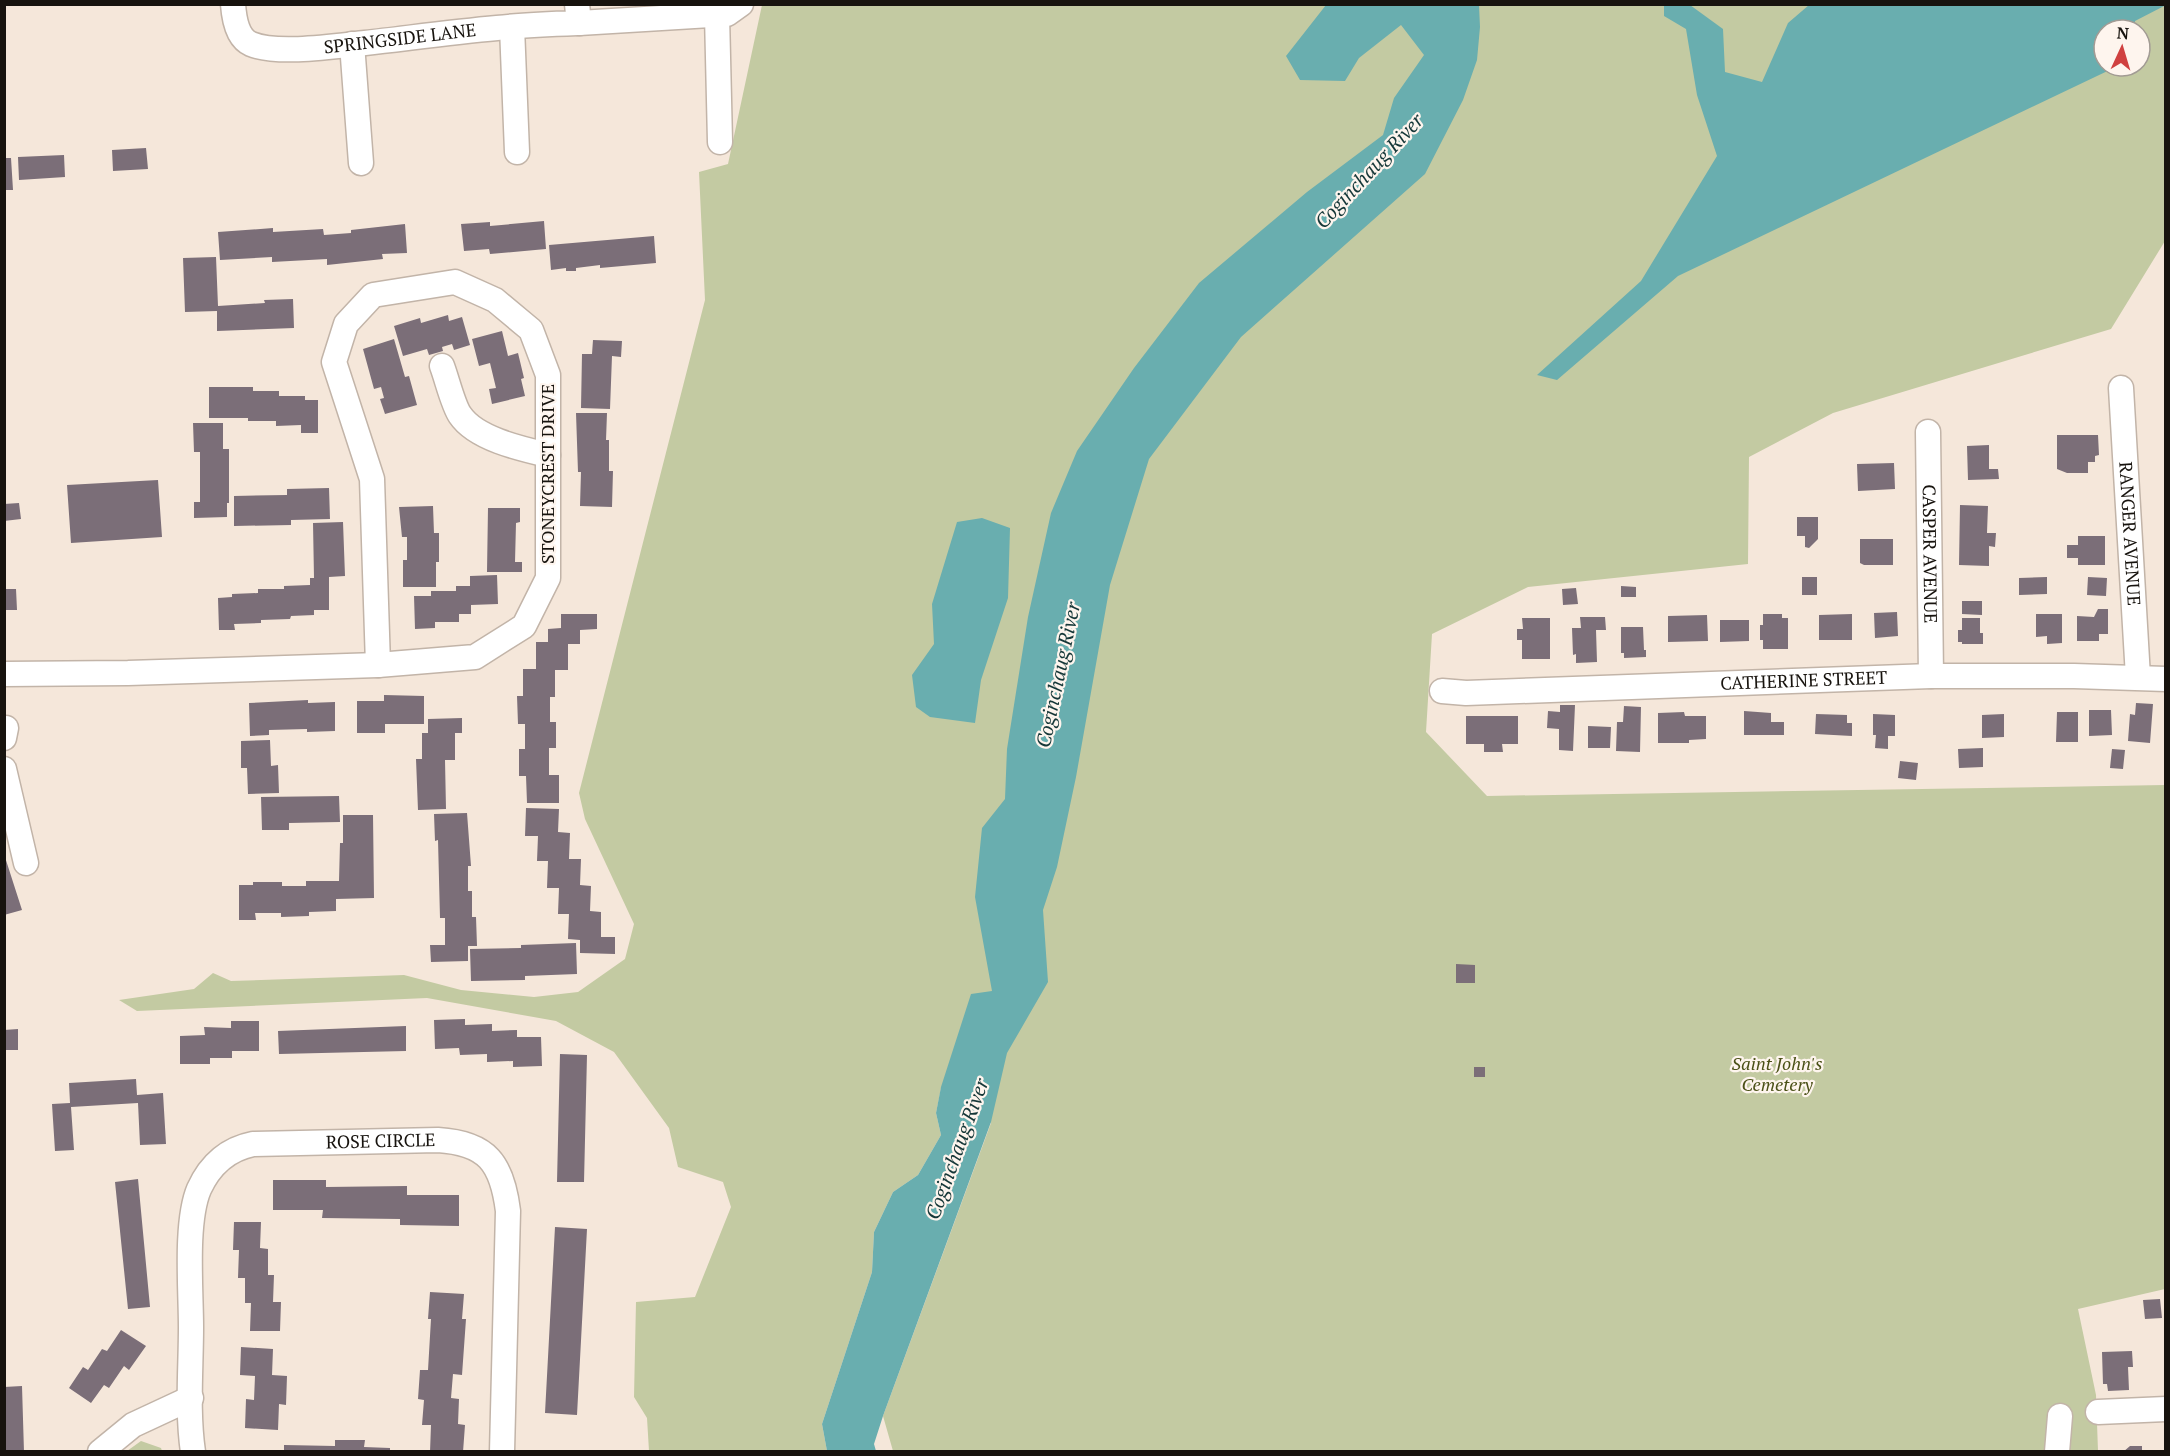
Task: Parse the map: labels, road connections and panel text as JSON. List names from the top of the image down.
{
  "streets": {
    "street": [
      "SPRINGSIDE LANE",
      "STONEYCREST DRIVE",
      "RANGER AVENUE",
      "CASPER AVENUE",
      "CATHERINE STREET",
      "ROSE CIRCLE"
    ]
  },
  "crossings": [
    ["RANGER AVENUE", "CATHERINE STREET"],
    ["CASPER AVENUE", "CATHERINE STREET"]
  ],
  "water": ["Coginchaug River"],
  "parks": ["Saint John's Cemetery"],
  "north": "top"
}
